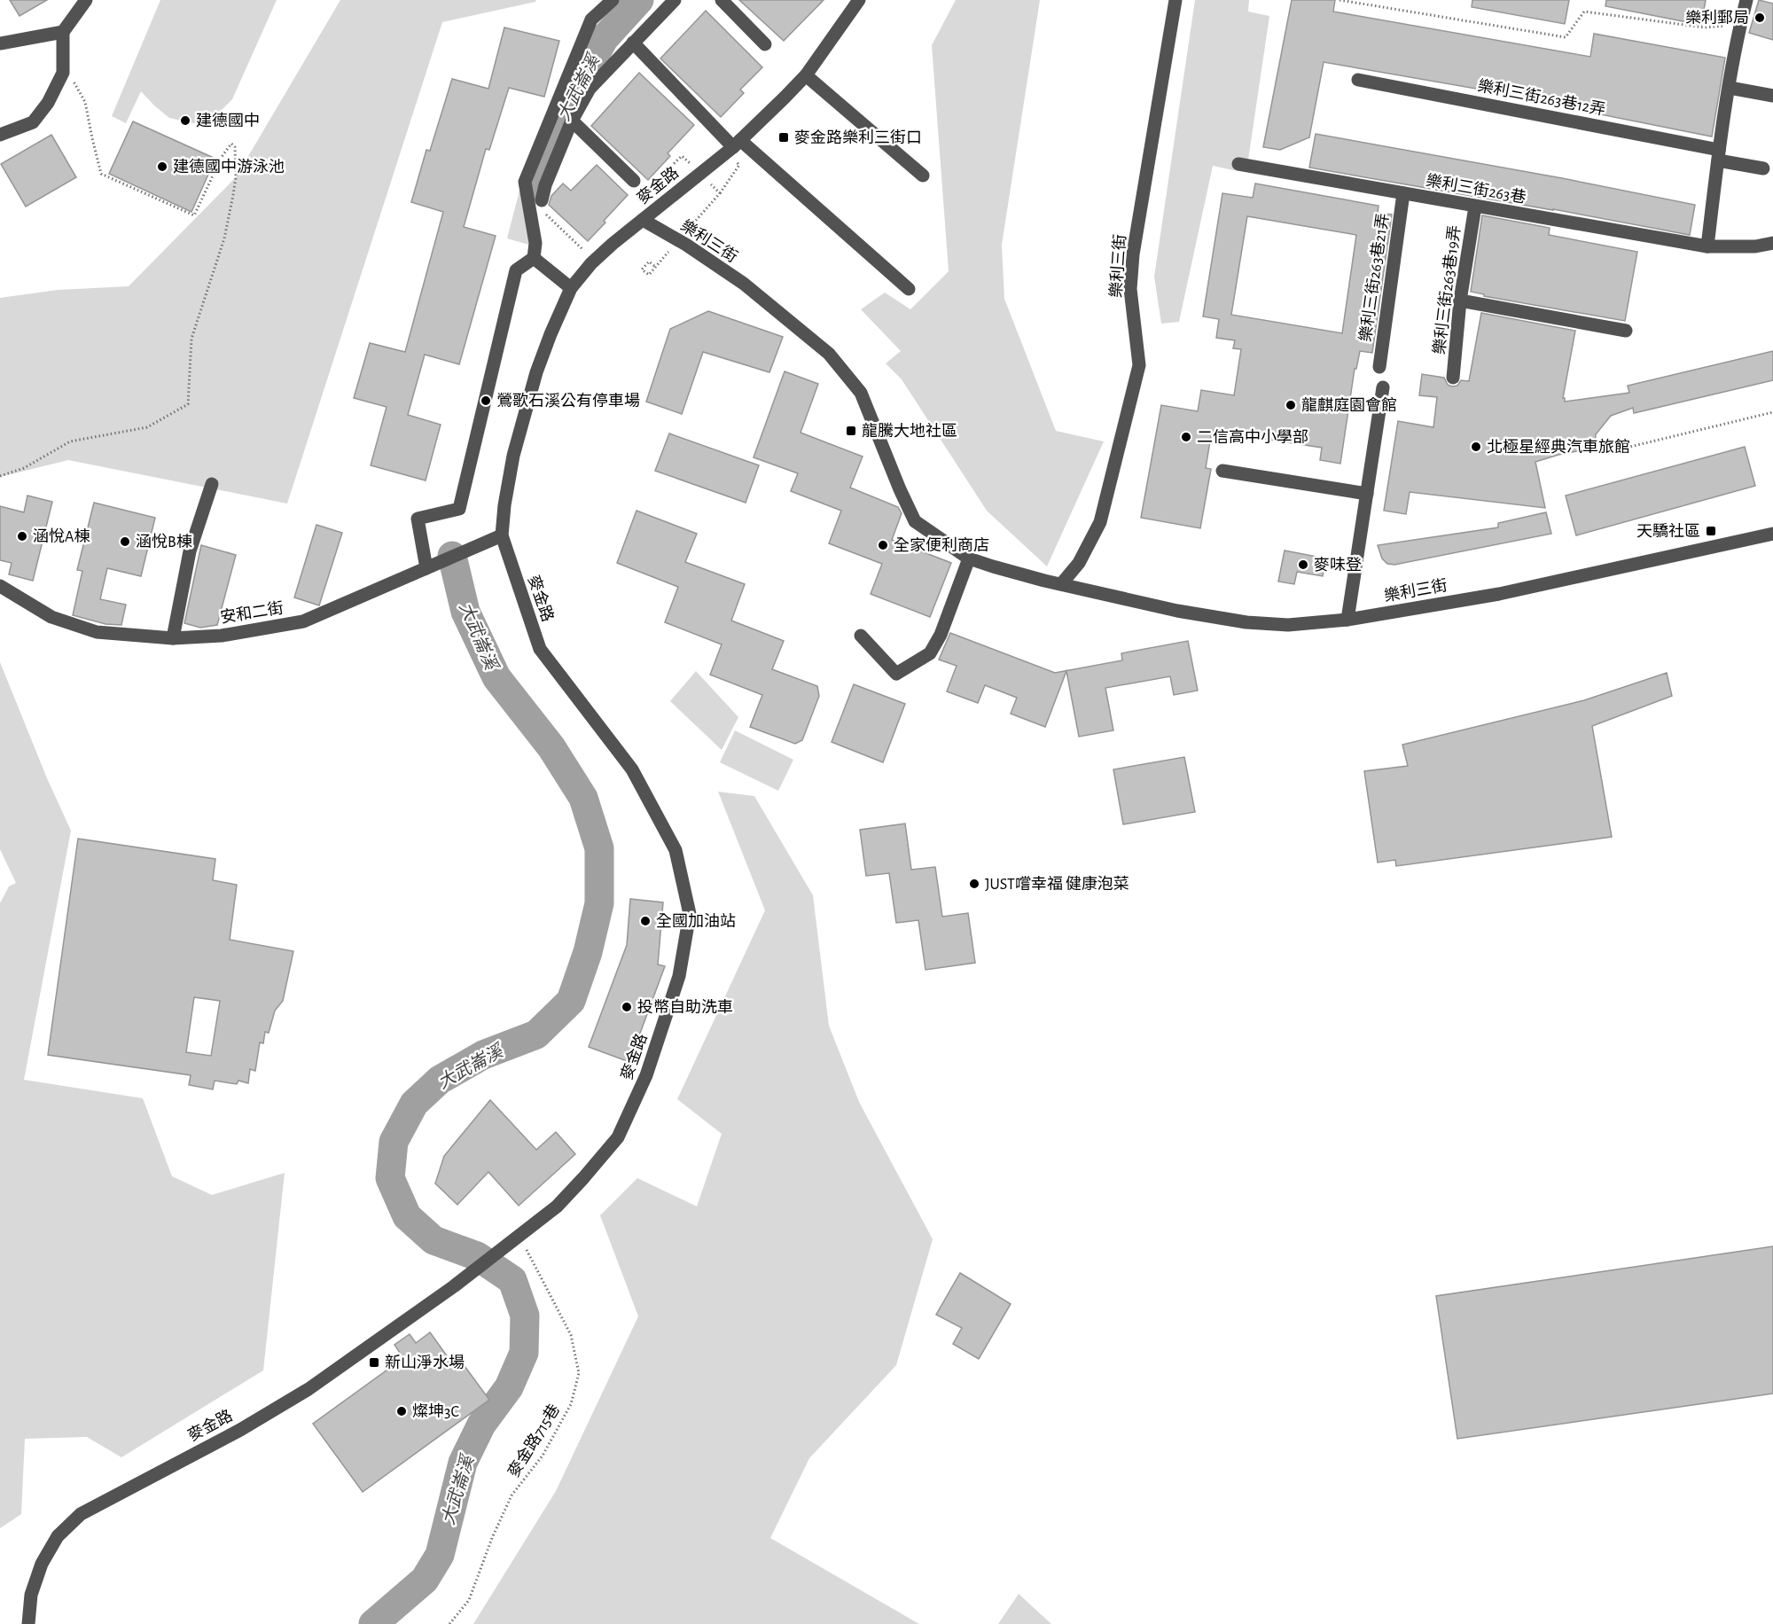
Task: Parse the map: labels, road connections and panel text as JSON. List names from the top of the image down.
{
  "streets": {
    "street": [
      "樂利三街263巷12弄",
      "麥金路",
      "樂利三街263巷",
      "樂利三街",
      "樂利三街263巷21弄",
      "樂利三街263巷19弄",
      "安和二街"
    ],
    "path": ["麥金路715巷"]
  },
  "crossings": [
    ["麥金路", "樂利三街"],
    ["麥金路", "安和二街"],
    ["麥金路", "麥金路715巷"],
    ["樂利三街263巷", "樂利三街263巷21弄"],
    ["樂利三街263巷", "樂利三街263巷19弄"]
  ],
  "water": ["大武崙溪"],
  "places": {
    "other": [
      "樂利郵局",
      "建德國中",
      "建德國中游泳池",
      "鶯歌石溪公有停車場",
      "龍麒庭園會館",
      "二信高中小學部",
      "北極星經典汽車旅館",
      "涵悅A棟",
      "涵悅B棟",
      "全家便利商店",
      "麥味登",
      "JUST嚐幸福 健康泡菜",
      "全國加油站",
      "投幣自助洗車",
      "燦坤3C"
    ],
    "transit": [
      "麥金路樂利三街口",
      "龍騰大地社區",
      "天驕社區",
      "新山淨水場"
    ]
  }
}
